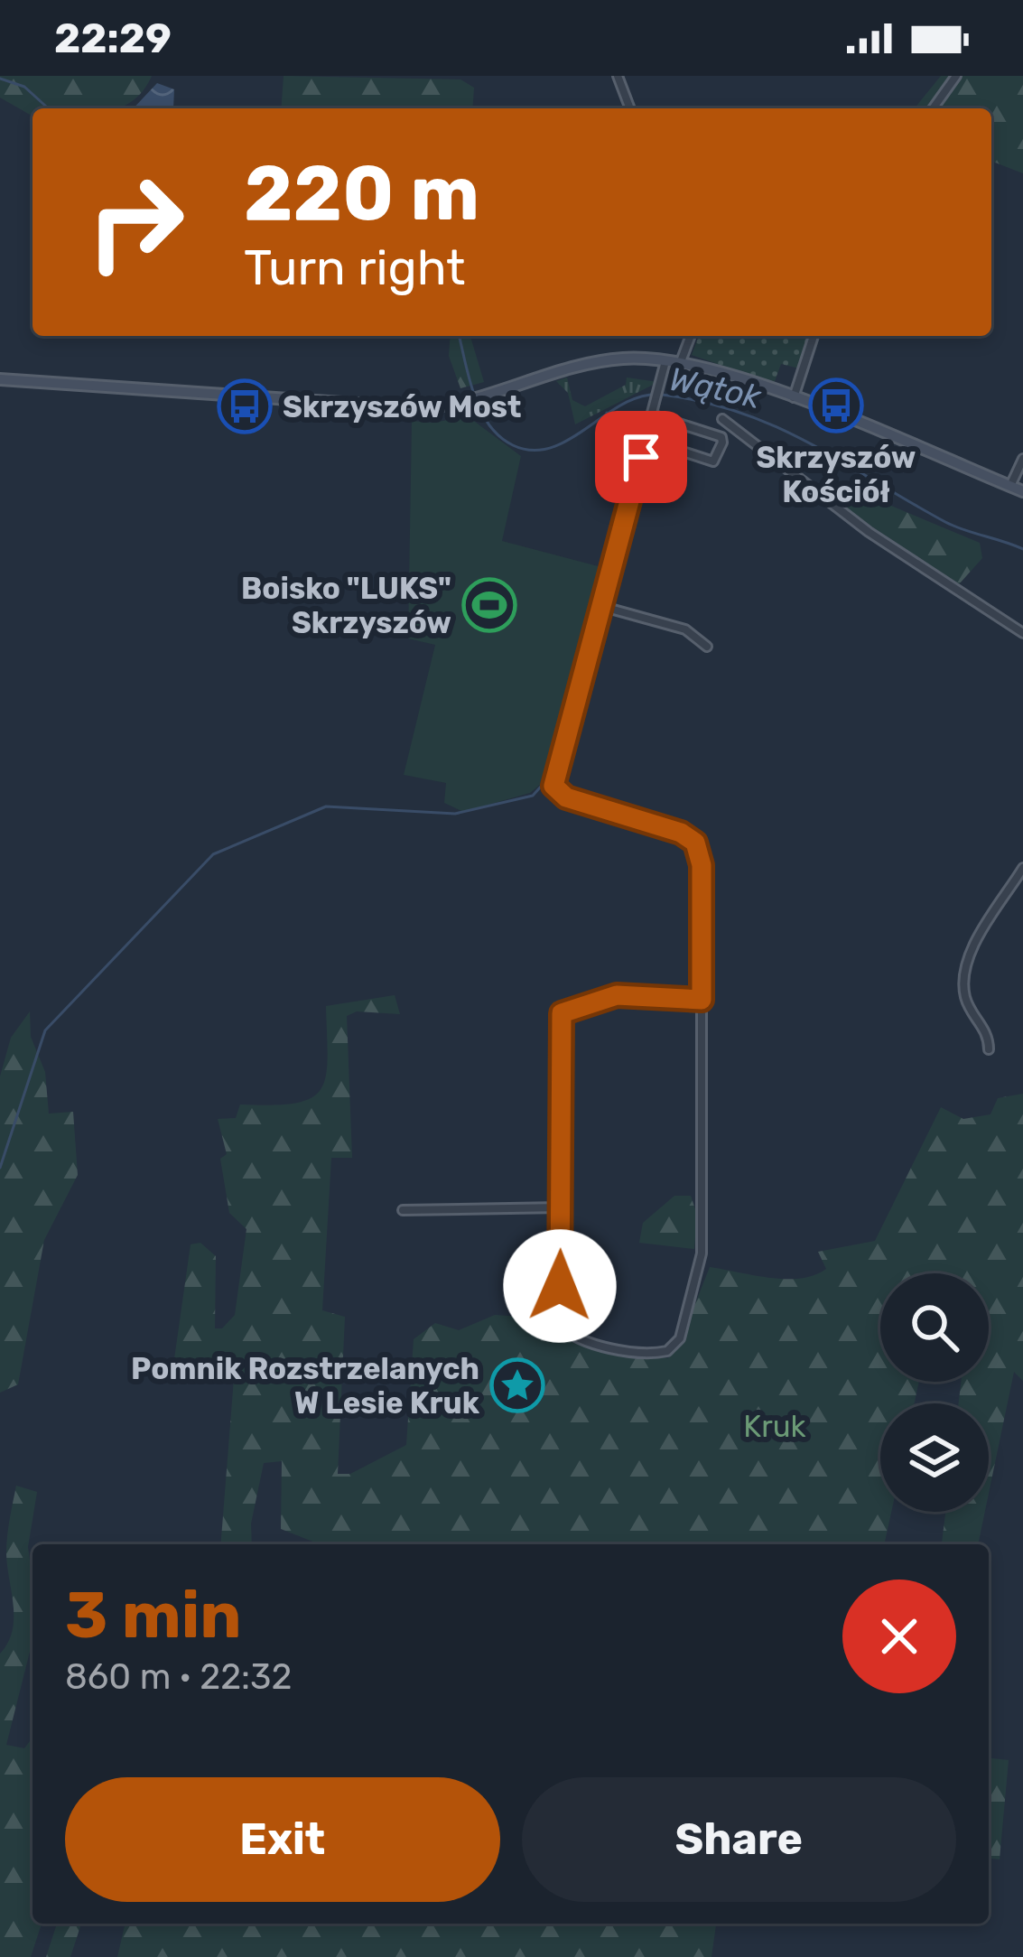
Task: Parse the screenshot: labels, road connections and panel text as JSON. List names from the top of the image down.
{
  "water": ["Wątok"],
  "parks": ["Kruk"],
  "places": {
    "bus stop": ["Skrzyszów Kościół", "Skrzyszów Most"],
    "sports": ["Boisko \"LUKS\" Skrzyszów"],
    "place": ["Pomnik Rozstrzelanych W Lesie Kruk"]
  },
  "page": {
    "status": "22:29",
    "turn": ["220 m", "Turn right"],
    "heading": ["3 min", "860 m · 22:32"],
    "buttons": ["Exit", "Share"]
  }
}
